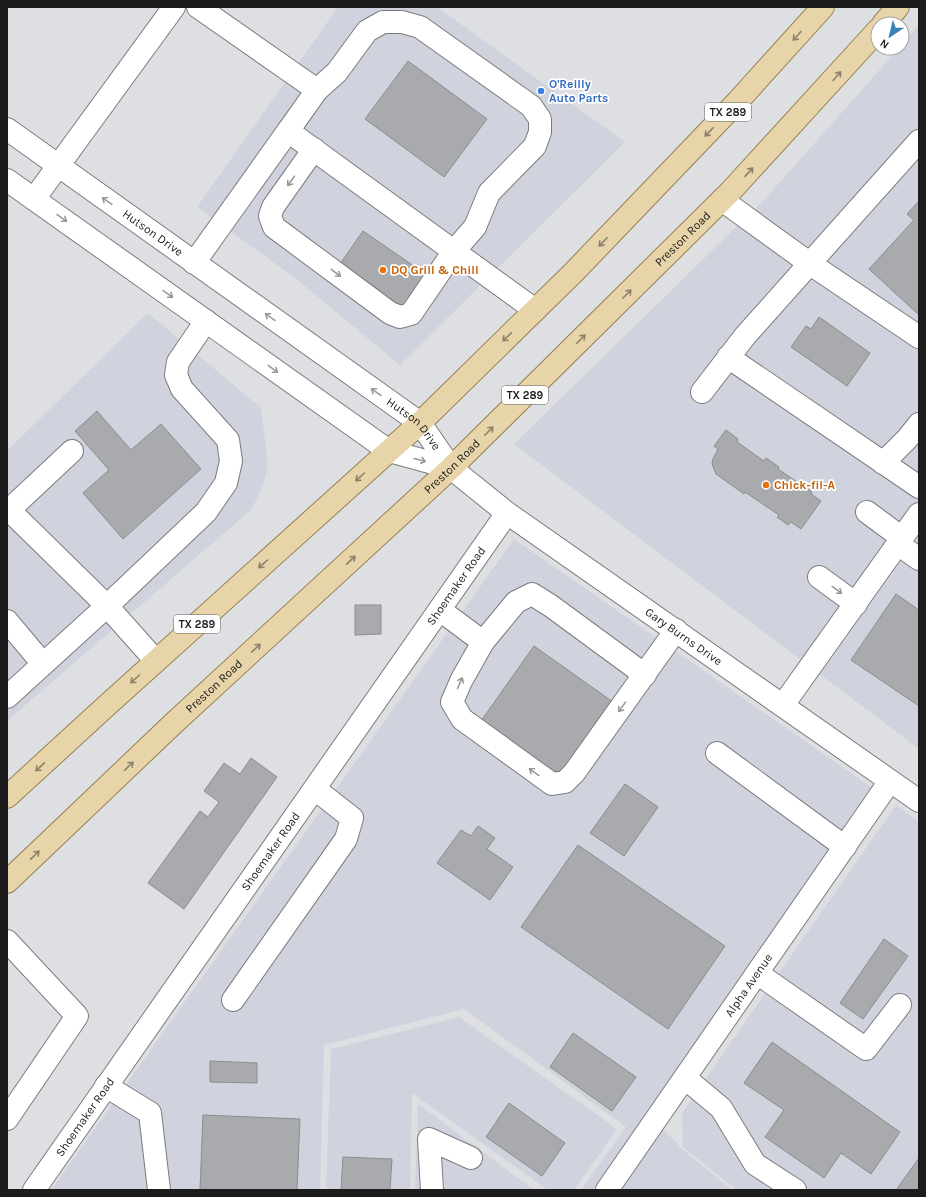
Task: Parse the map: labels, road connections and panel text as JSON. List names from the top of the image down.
{
  "streets": {
    "main road": ["TX 289", "Preston Road"],
    "street": [
      "Hutson Drive",
      "Shoemaker Road",
      "Gary Burns Drive",
      "Alpha Avenue"
    ]
  },
  "crossings": [
    ["TX 289", "Hutson Drive"],
    ["Hutson Drive", "Preston Road"],
    ["Hutson Drive", "Gary Burns Drive"],
    ["Preston Road", "Gary Burns Drive"],
    ["Shoemaker Road", "Gary Burns Drive"],
    ["Gary Burns Drive", "Alpha Avenue"]
  ],
  "places": ["O'Reilly Auto Parts", "DQ Grill & Chill", "Chick-fil-A"],
  "north": "bottom left"
}
